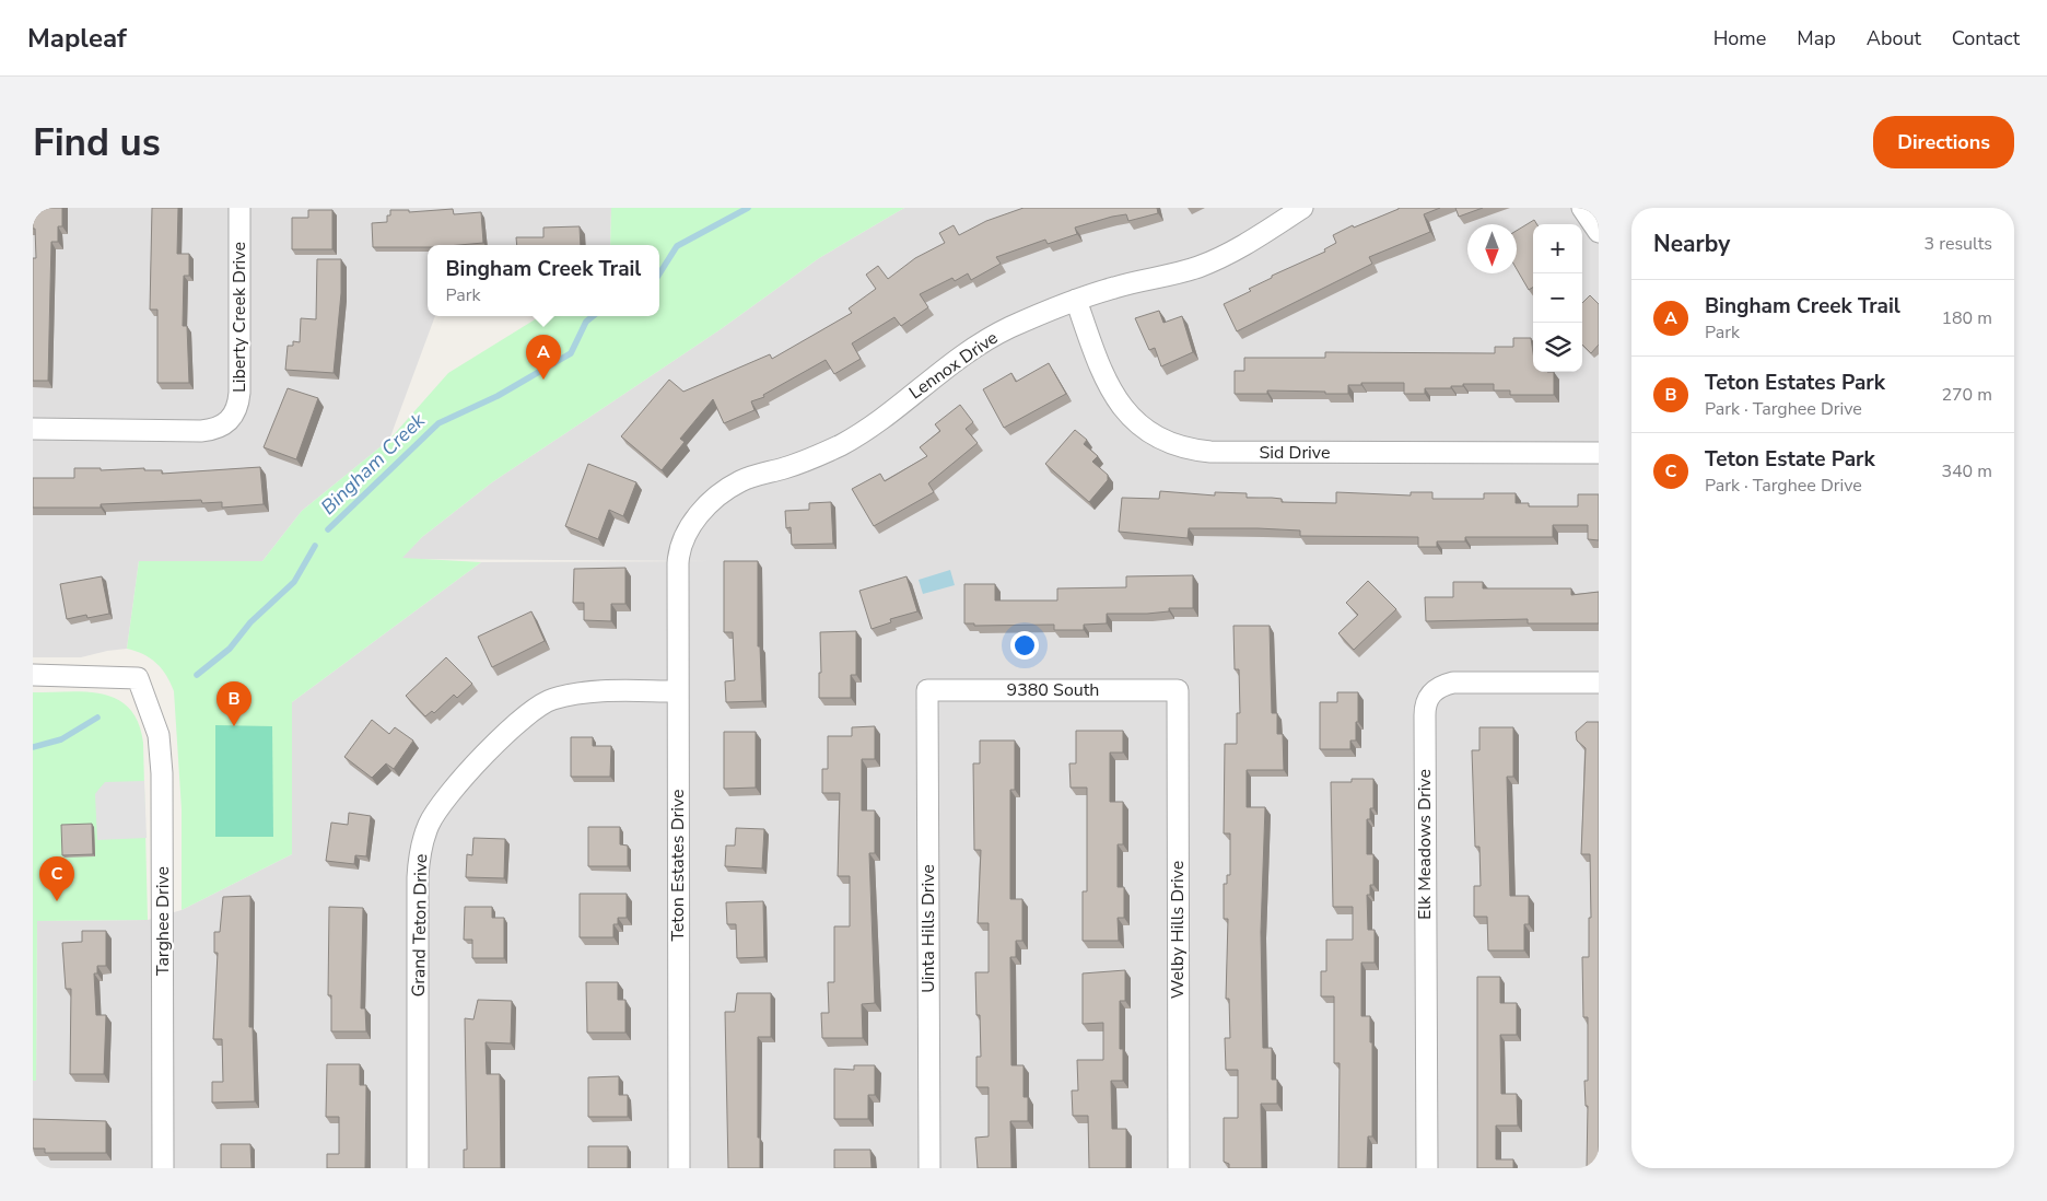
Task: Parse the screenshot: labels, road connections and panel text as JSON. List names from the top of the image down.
{
  "streets": {
    "street": [
      "Liberty Creek Drive",
      "Lennox Drive",
      "Sid Drive",
      "9380 South",
      "Elk Meadows Drive",
      "Teton Estates Drive",
      "Targhee Drive",
      "Grand Teton Drive",
      "Uinta Hills Drive",
      "Welby Hills Drive"
    ]
  },
  "crossings": [
    ["Lennox Drive", "Sid Drive"],
    ["Lennox Drive", "Teton Estates Drive"],
    ["9380 South", "Uinta Hills Drive"],
    ["9380 South", "Welby Hills Drive"],
    ["Teton Estates Drive", "Grand Teton Drive"]
  ],
  "water": ["Bingham Creek"],
  "north": "bottom",
  "page": {
    "header": "Mapleaf",
    "nav": [
      "Home",
      "Map",
      "About",
      "Contact"
    ],
    "buttons": "Directions",
    "title": "Find us",
    "heading": ["Nearby", "3 results"],
    "map_buttons": ["+", "−"],
    "popup": ["Bingham Creek Trail", "Park"],
    "list": [
      {
        "mark": "A",
        "name": "Bingham Creek Trail",
        "note": "Park",
        "value": "180 m"
      },
      {
        "mark": "B",
        "name": "Teton Estates Park",
        "note": "Park · Targhee Drive",
        "value": "270 m"
      },
      {
        "mark": "C",
        "name": "Teton Estate Park",
        "note": "Park · Targhee Drive",
        "value": "340 m"
      }
    ],
    "pins": ["A", "B", "C"]
  }
}
